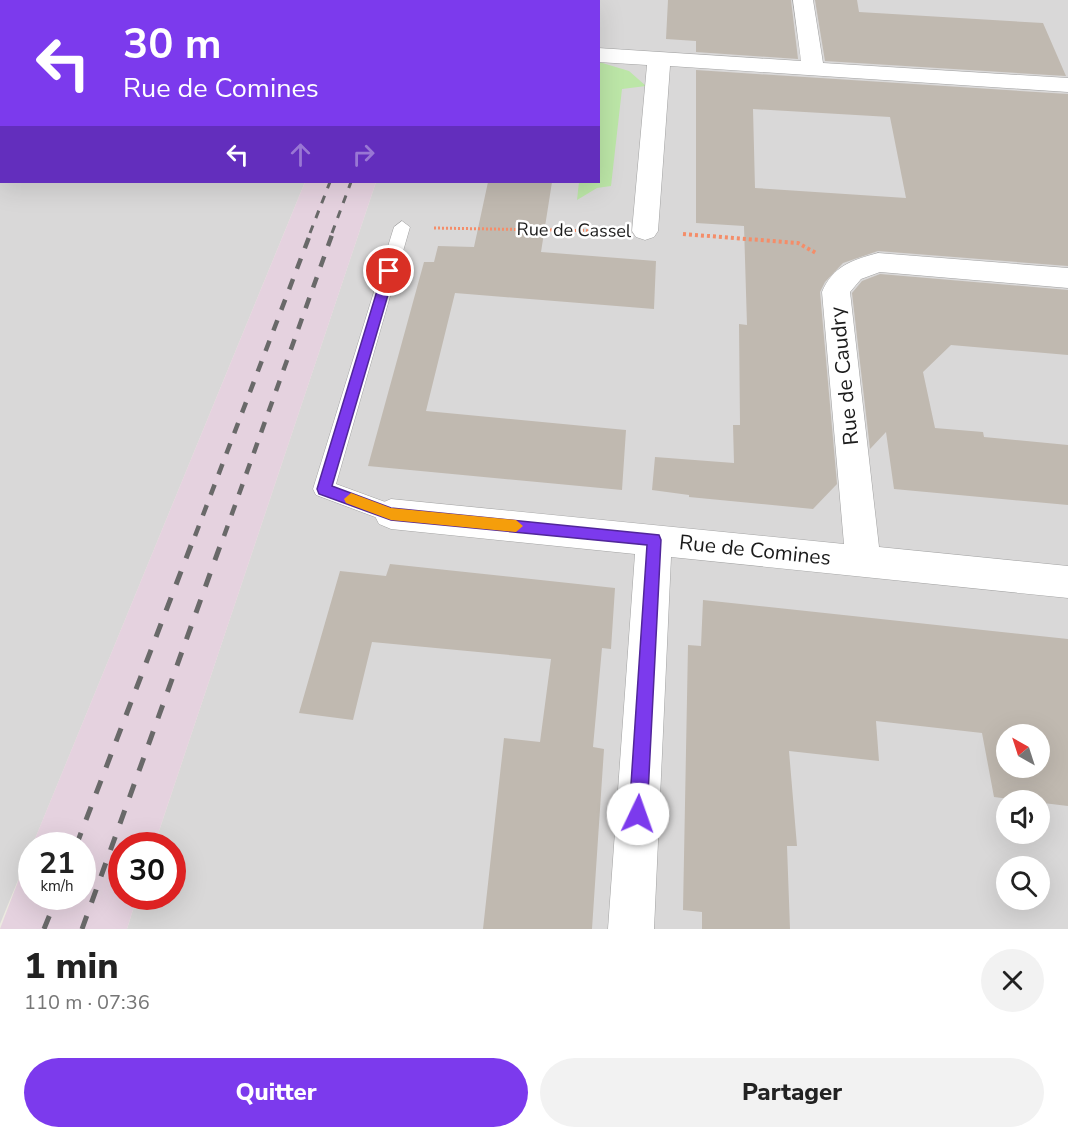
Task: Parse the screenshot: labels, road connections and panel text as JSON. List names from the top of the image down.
{
  "streets": {
    "street": ["Rue de Cassel", "Rue de Caudry", "Rue de Comines"]
  },
  "crossings": [
    ["Rue de Cassel", "Rue de Comines"],
    ["Rue de Caudry", "Rue de Comines"]
  ],
  "north": "top left",
  "page": {
    "turn": ["30 m", "Rue de Comines"],
    "speed": "21 km/h",
    "limit": "30",
    "heading": ["1 min", "110 m · 07:36"],
    "buttons": ["Quitter", "Partager"]
  }
}
